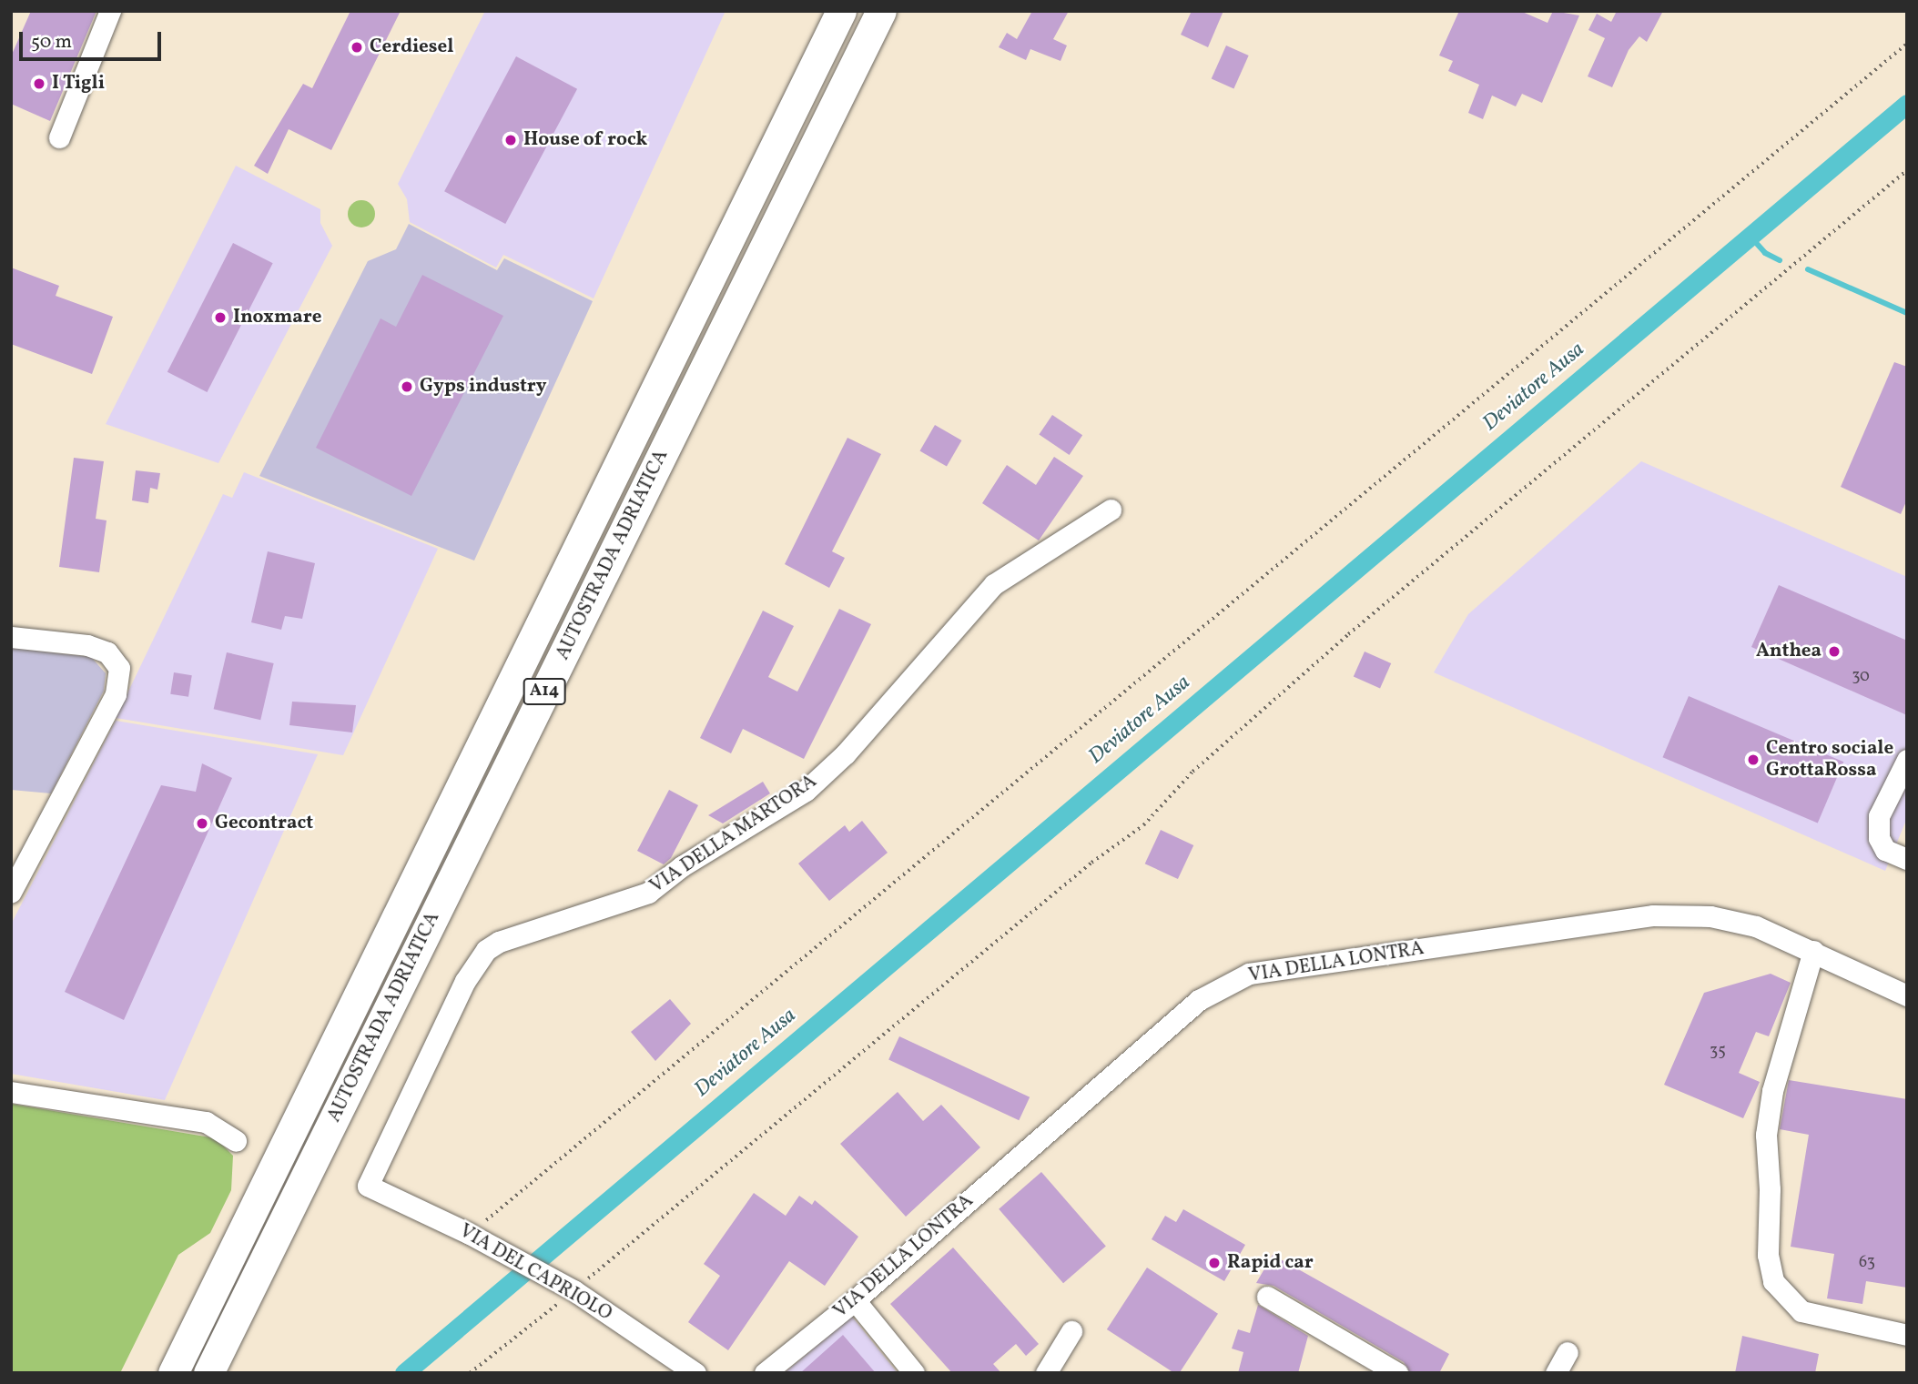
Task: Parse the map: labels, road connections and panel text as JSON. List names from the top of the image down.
{
  "streets": {
    "highway": ["AUTOSTRADA ADRIATICA", "A14"],
    "street": ["VIA DELLA MARTORA", "VIA DELLA LONTRA", "VIA DEL CAPRIOLO"]
  },
  "crossings": [
    ["VIA DELLA MARTORA", "VIA DEL CAPRIOLO"]
  ],
  "water": ["Deviatore Ausa"],
  "places": [
    "Cerdiesel",
    "I Tigli",
    "House of rock",
    "Inoxmare",
    "Gyps industry",
    "Anthea",
    "Centro sociale GrottaRossa",
    "Gecontract",
    "Rapid car"
  ],
  "house_numbers": ["30", "35", "63"],
  "scale_bar": "50 m"
}
